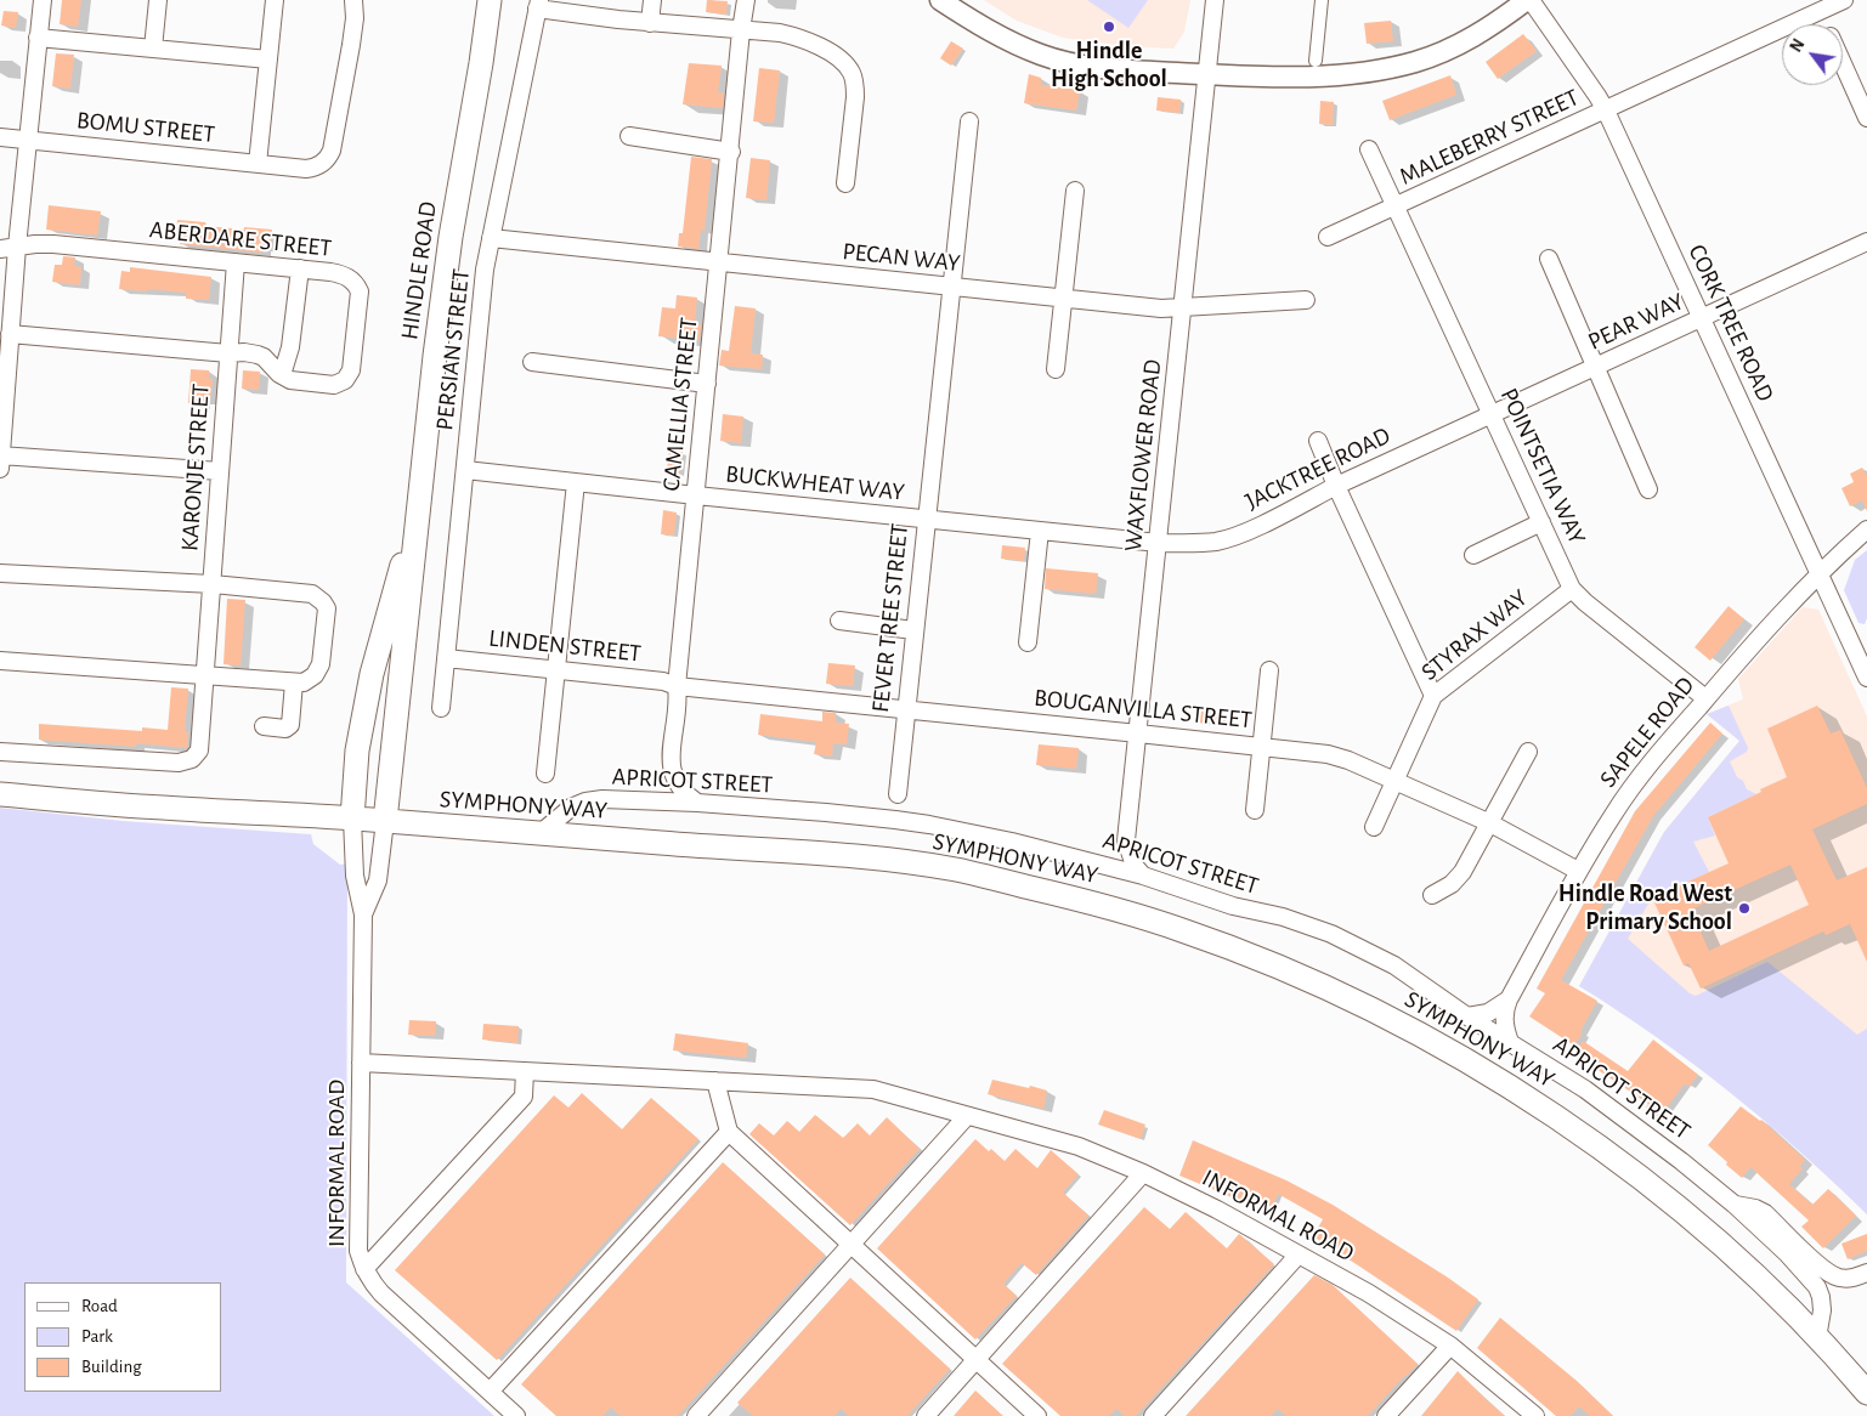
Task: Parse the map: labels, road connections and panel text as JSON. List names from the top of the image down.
{
  "streets": {
    "main road": ["HINDLE ROAD", "SYMPHONY WAY"],
    "street": [
      "BOMU STREET",
      "MALEBERRY STREET",
      "ABERDARE STREET",
      "PECAN WAY",
      "PEAR WAY",
      "CORK TREE ROAD",
      "PERSIAN STREET",
      "CAMELLIA STREET",
      "WAXFLOWER ROAD",
      "POINTSETIA WAY",
      "KARONJE STREET",
      "JACKTREE ROAD",
      "BUCKWHEAT WAY",
      "FEVER TREE STREET",
      "STYRAX WAY",
      "LINDEN STREET",
      "BOUGANVILLA STREET",
      "SAPELE ROAD",
      "APRICOT STREET",
      "INFORMAL ROAD"
    ]
  },
  "crossings": [
    ["MALEBERRY STREET", "CORK TREE ROAD"],
    ["MALEBERRY STREET", "POINTSETIA WAY"],
    ["ABERDARE STREET", "KARONJE STREET"],
    ["PECAN WAY", "PERSIAN STREET"],
    ["PECAN WAY", "CAMELLIA STREET"],
    ["PECAN WAY", "WAXFLOWER ROAD"],
    ["PECAN WAY", "FEVER TREE STREET"],
    ["HINDLE ROAD", "SYMPHONY WAY"],
    ["HINDLE ROAD", "INFORMAL ROAD"],
    ["PEAR WAY", "CORK TREE ROAD"],
    ["PEAR WAY", "POINTSETIA WAY"],
    ["PEAR WAY", "JACKTREE ROAD"],
    ["CORK TREE ROAD", "SAPELE ROAD"],
    ["PERSIAN STREET", "BUCKWHEAT WAY"],
    ["PERSIAN STREET", "LINDEN STREET"],
    ["CAMELLIA STREET", "BUCKWHEAT WAY"],
    ["CAMELLIA STREET", "LINDEN STREET"],
    ["CAMELLIA STREET", "BOUGANVILLA STREET"],
    ["CAMELLIA STREET", "APRICOT STREET"],
    ["WAXFLOWER ROAD", "JACKTREE ROAD"],
    ["WAXFLOWER ROAD", "BUCKWHEAT WAY"],
    ["WAXFLOWER ROAD", "BOUGANVILLA STREET"],
    ["WAXFLOWER ROAD", "APRICOT STREET"],
    ["POINTSETIA WAY", "JACKTREE ROAD"],
    ["POINTSETIA WAY", "STYRAX WAY"],
    ["POINTSETIA WAY", "SAPELE ROAD"],
    ["JACKTREE ROAD", "BUCKWHEAT WAY"],
    ["BUCKWHEAT WAY", "FEVER TREE STREET"],
    ["FEVER TREE STREET", "BOUGANVILLA STREET"],
    ["STYRAX WAY", "BOUGANVILLA STREET"],
    ["LINDEN STREET", "BOUGANVILLA STREET"],
    ["BOUGANVILLA STREET", "SAPELE ROAD"],
    ["SAPELE ROAD", "APRICOT STREET"],
    ["APRICOT STREET", "SYMPHONY WAY"],
    ["SYMPHONY WAY", "INFORMAL ROAD"]
  ],
  "places": ["Hindle High School", "Hindle Road West Primary School"],
  "legend": ["Road", "Park", "Building"],
  "north": "top left"
}
